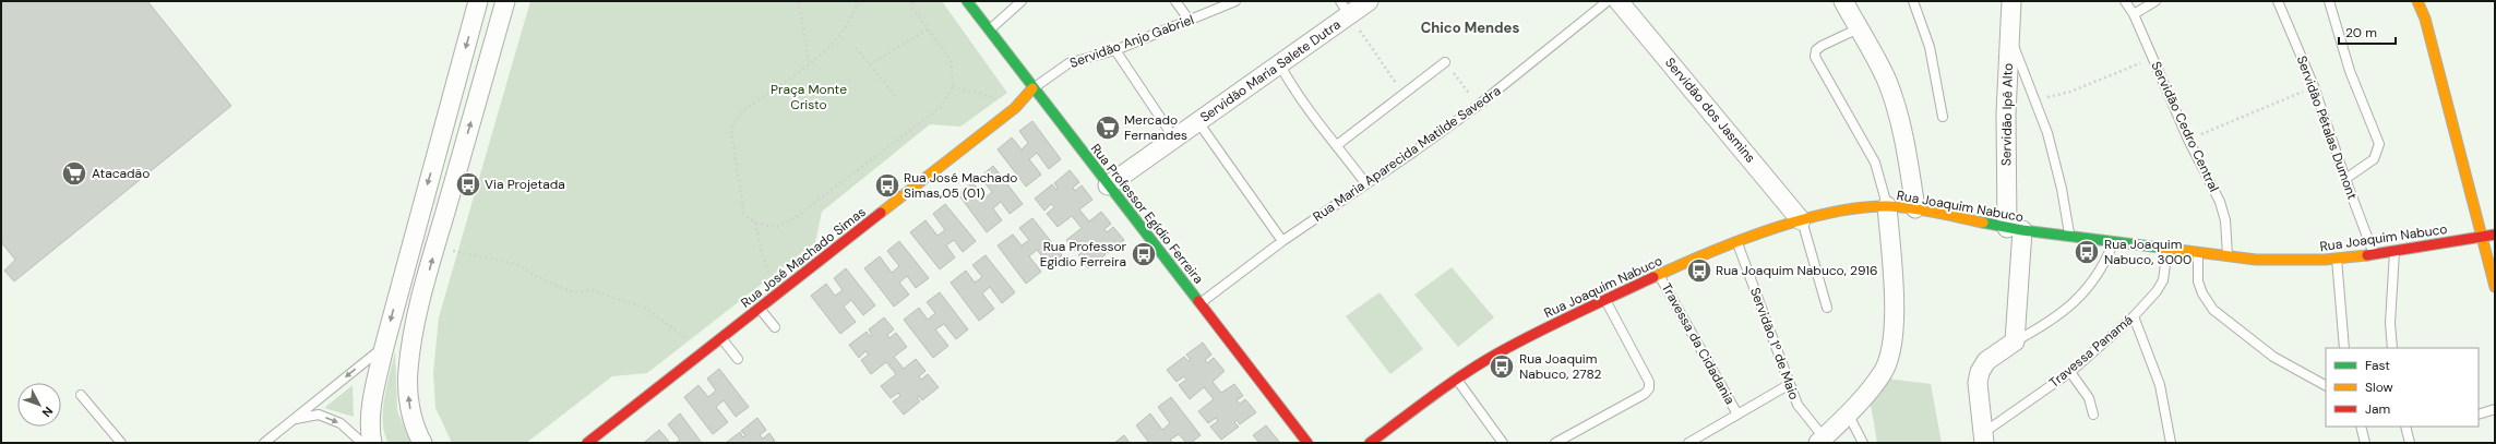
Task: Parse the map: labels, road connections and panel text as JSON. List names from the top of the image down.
{
  "streets": {
    "street": [
      "Servidão Maria Salete Dutra",
      "Servidão dos Jasmins",
      "Servidão Ipê Alto",
      "Rua Joaquim Nabuco",
      "Rua Professor Egídio Ferreira",
      "Rua José Machado Simas"
    ],
    "lane": [
      "Servidão Anjo Gabriel",
      "Servidão Cedro Central",
      "Servidão Pétalas Dumont",
      "Rua Maria Aparecida Matilde Savedra",
      "Travessa da Cidadania",
      "Servidão 1º de Maio",
      "Travessa Panamá"
    ]
  },
  "crossings": [
    ["Servidão Anjo Gabriel", "Rua Professor Egídio Ferreira"],
    ["Servidão Anjo Gabriel", "Rua José Machado Simas"],
    ["Servidão Maria Salete Dutra", "Rua Professor Egídio Ferreira"],
    ["Servidão dos Jasmins", "Rua Joaquim Nabuco"],
    ["Servidão Ipê Alto", "Rua Joaquim Nabuco"],
    ["Servidão Cedro Central", "Rua Joaquim Nabuco"],
    ["Servidão Pétalas Dumont", "Rua Joaquim Nabuco"],
    ["Rua Maria Aparecida Matilde Savedra", "Rua Professor Egídio Ferreira"],
    ["Rua Joaquim Nabuco", "Travessa da Cidadania"],
    ["Rua Joaquim Nabuco", "Servidão 1º de Maio"],
    ["Rua Joaquim Nabuco", "Travessa Panamá"],
    ["Rua Professor Egídio Ferreira", "Rua José Machado Simas"]
  ],
  "districts": ["Chico Mendes"],
  "parks": ["Praça Monte Cristo"],
  "places": {
    "supermarket": ["Mercado Fernandes", "Atacadão"],
    "bus stop": [
      "Via Projetada",
      "Rua José Machado Simas,05 (01)",
      "Rua Joaquim Nabuco, 3000",
      "Rua Professor Egidio Ferreira",
      "Rua Joaquim Nabuco, 2916",
      "Rua Joaquim Nabuco, 2782"
    ]
  },
  "legend": ["Fast", "Slow", "Jam"],
  "scale_bar": "20 m",
  "north": "bottom right"
}
